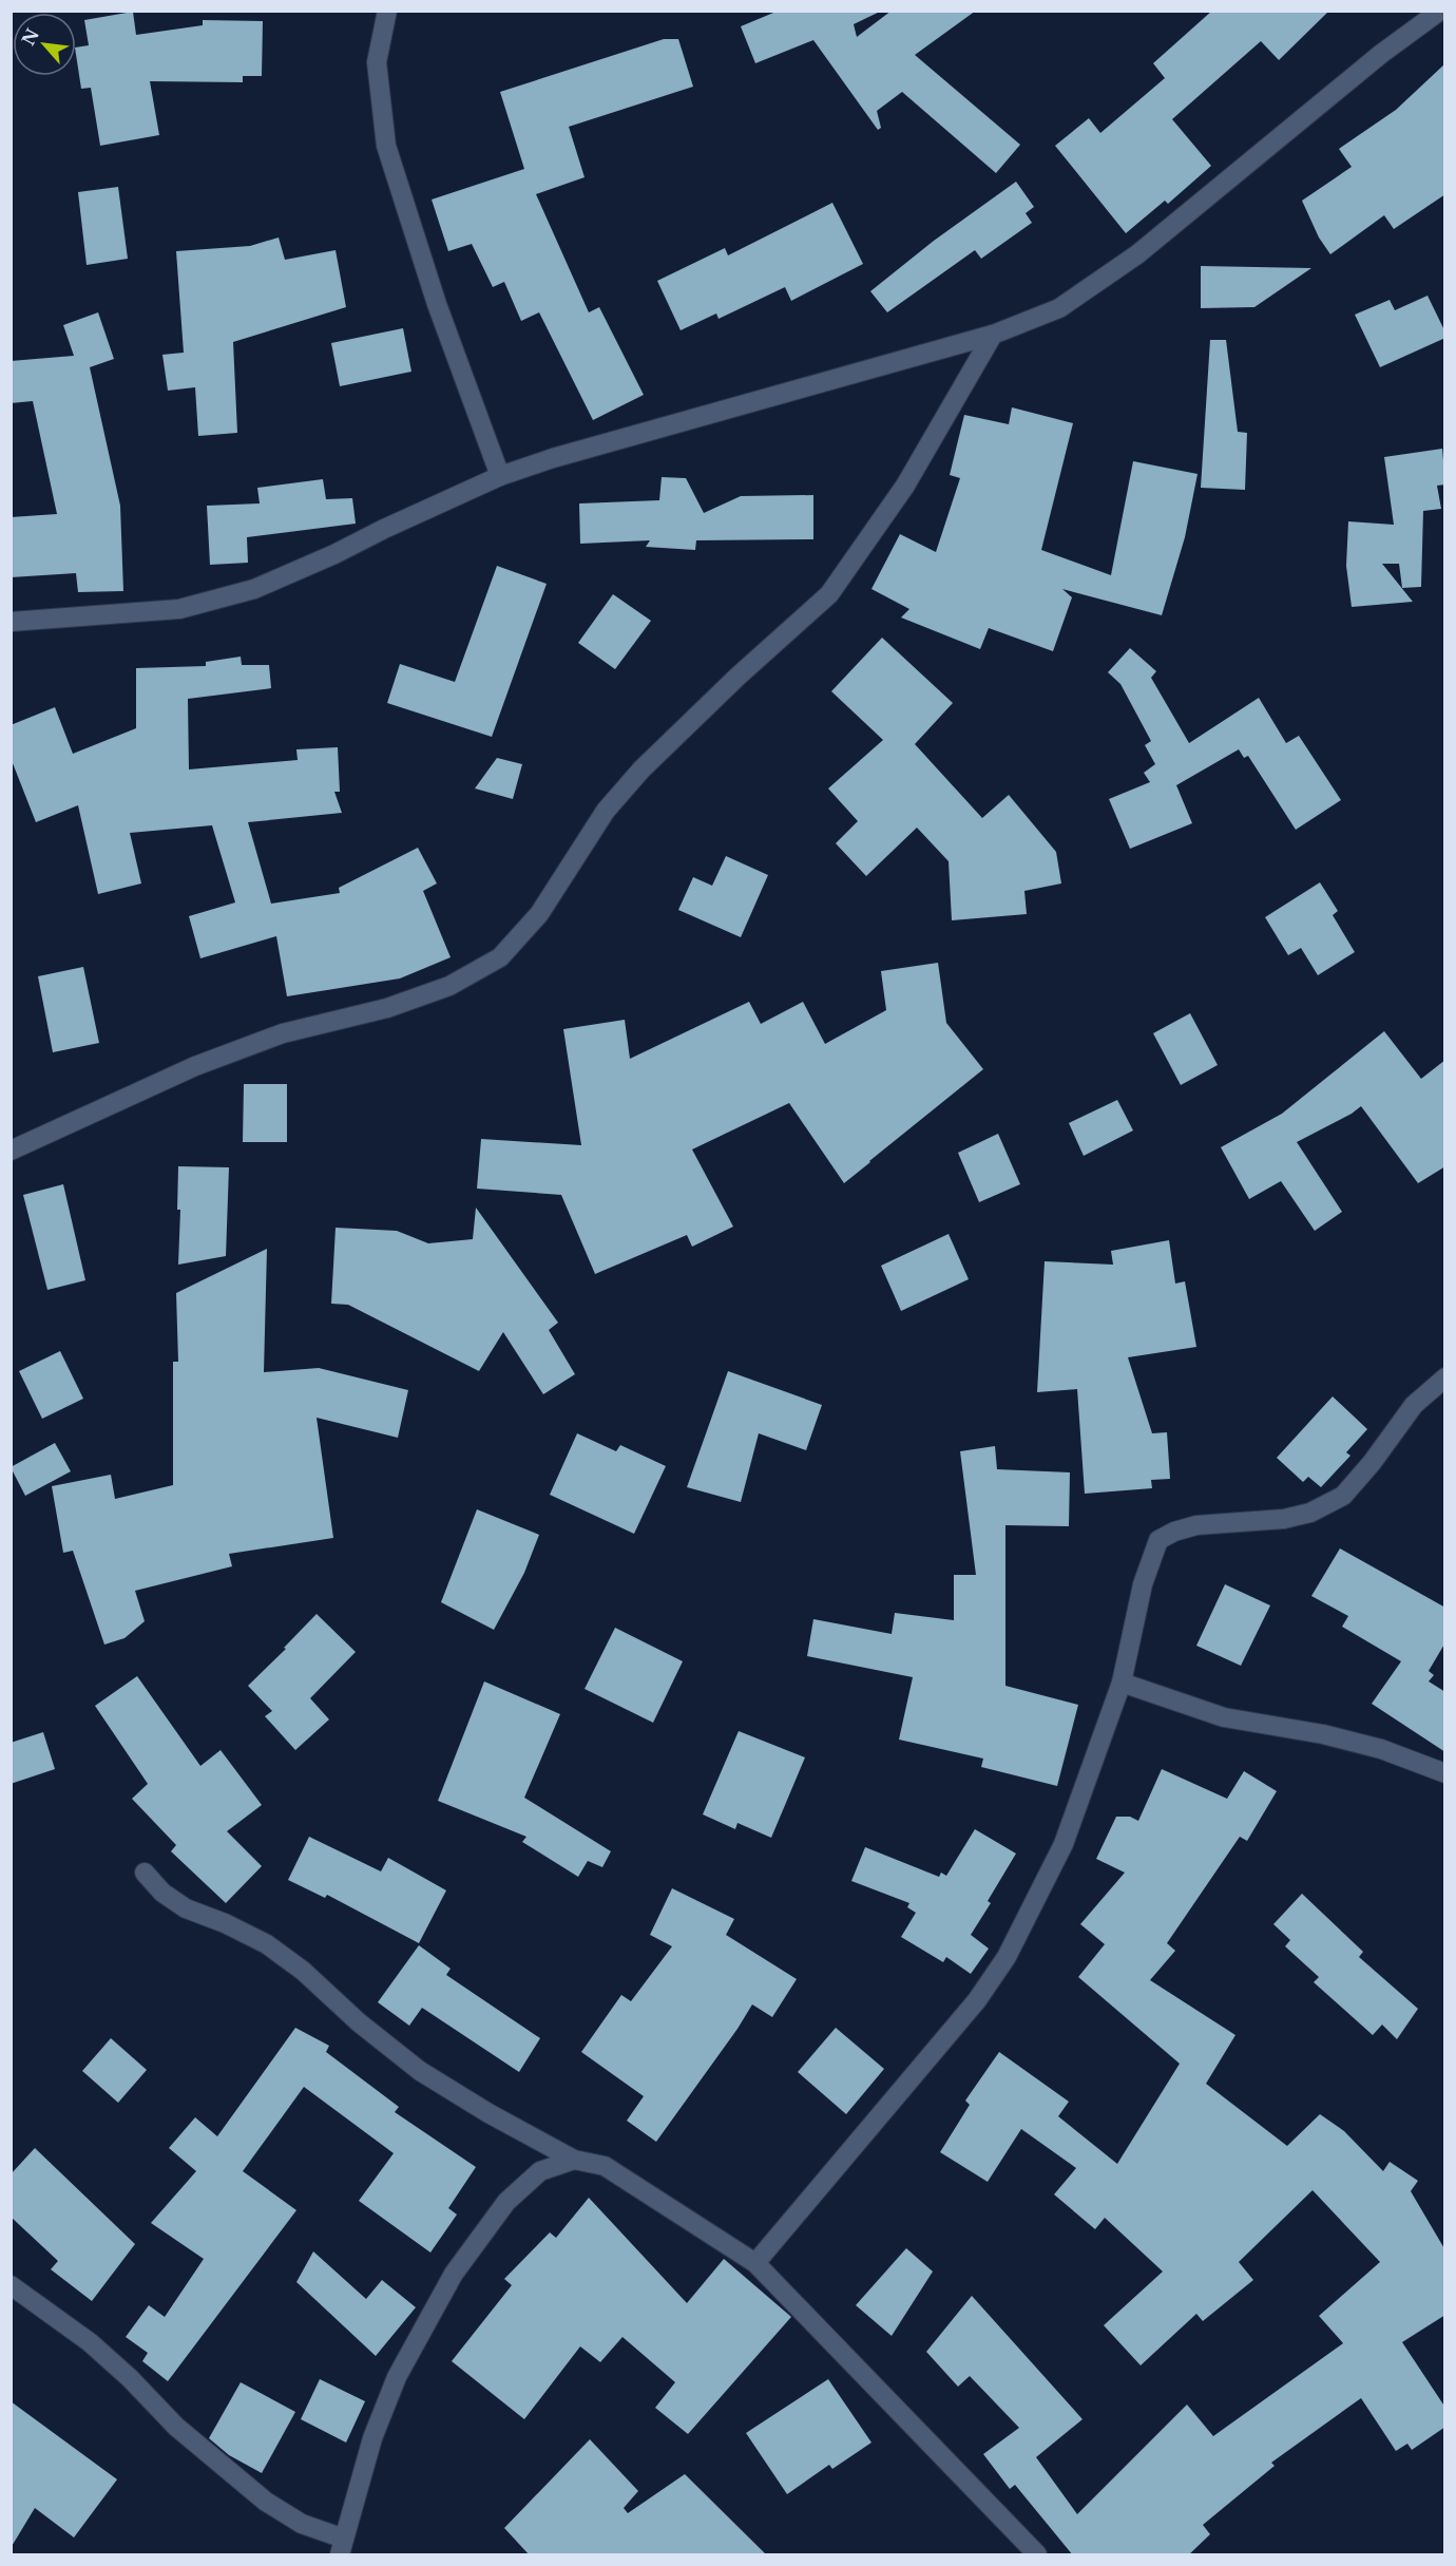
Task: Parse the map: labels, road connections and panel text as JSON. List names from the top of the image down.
{
  "north": "top left"
}
